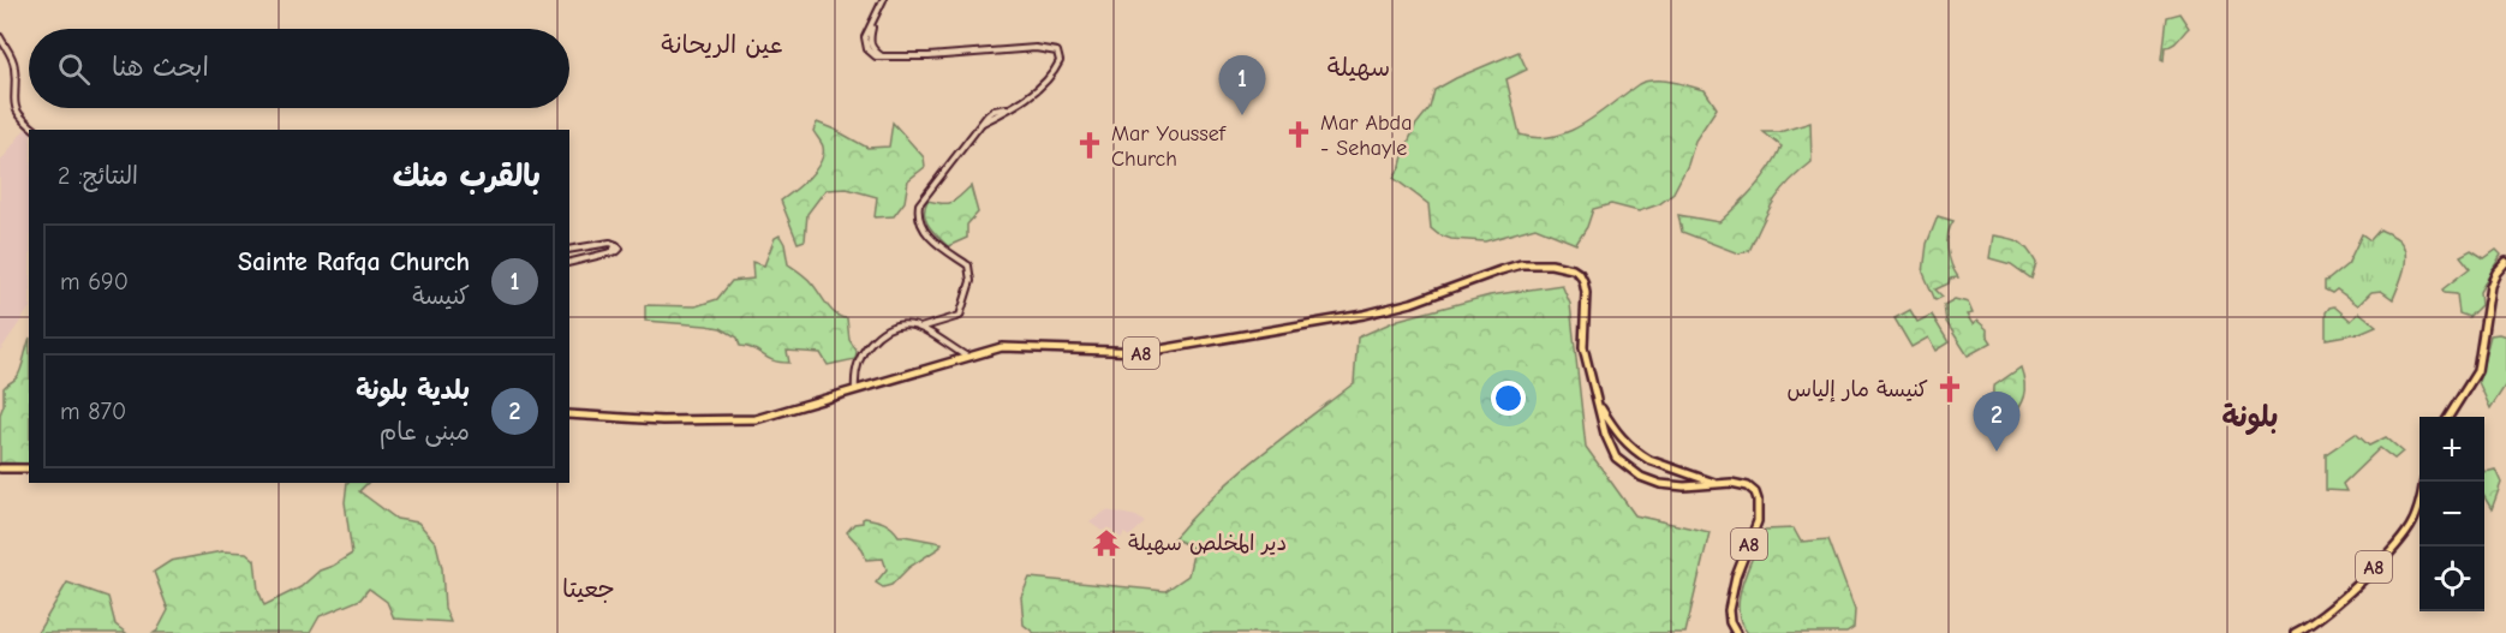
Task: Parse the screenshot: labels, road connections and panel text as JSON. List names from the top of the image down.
{
  "streets": {
    "highway": ["A8"]
  },
  "districts": [
    "عين الريحانة",
    "سهيلة",
    "بلونة",
    "جعيتا"
  ],
  "places": {
    "church": ["Mar Abda - Sehayle", "Mar Youssef Church", "كنيسة مار إلياس"],
    "temple": ["دير المخلص سهيلة"]
  },
  "page": {
    "search": "ابحث هنا",
    "pins": ["1", "2"],
    "heading": ["بالقرب منك", "النتائج: 2"],
    "list": [
      {
        "mark": "1",
        "name": "Sainte Rafqa Church",
        "note": "كنيسة",
        "value": "690 m"
      },
      {
        "mark": "2",
        "name": "بلدية بلونة",
        "note": "مبنى عام",
        "value": "870 m"
      }
    ],
    "map_buttons": ["+", "−"]
  }
}
